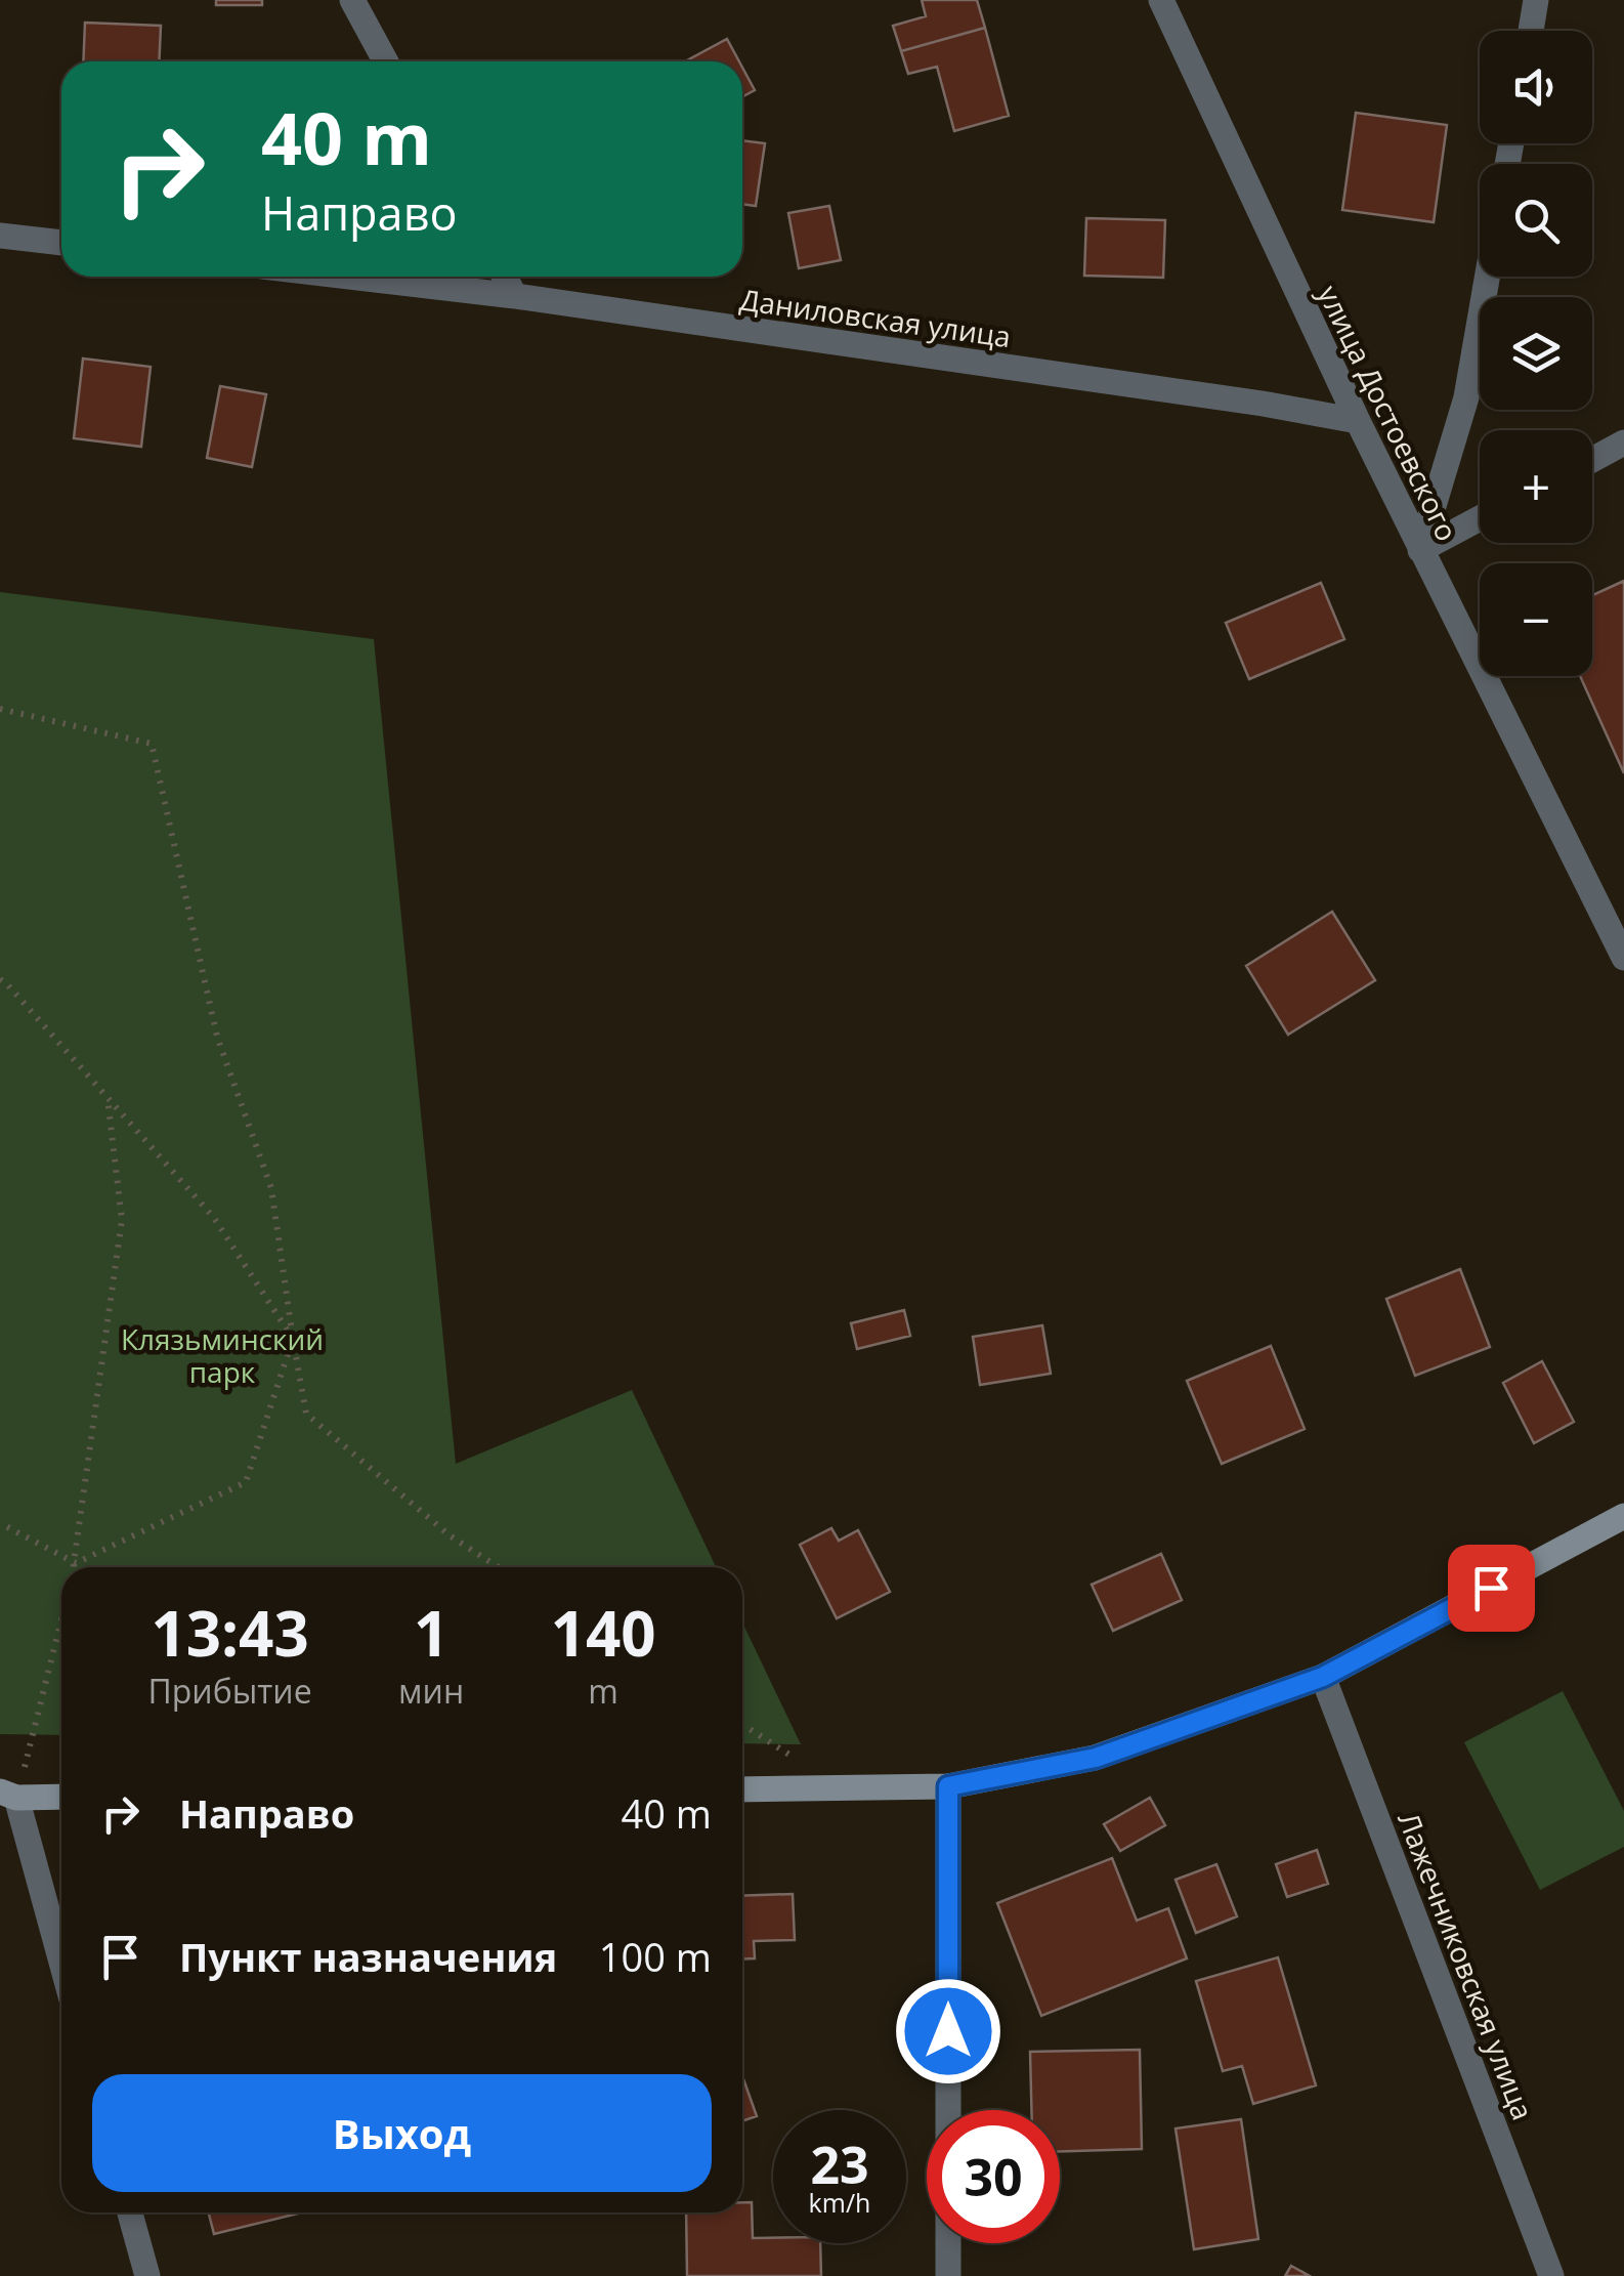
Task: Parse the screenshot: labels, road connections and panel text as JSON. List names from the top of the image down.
{
  "streets": {
    "street": ["Даниловская улица", "улица Достоевского", "Лажечниковская улица"]
  },
  "crossings": [
    ["Даниловская улица", "улица Достоевского"]
  ],
  "parks": ["Клязьминский парк"],
  "page": {
    "map_buttons": ["+", "−"],
    "turn": ["40 m", "Направо"],
    "eta": [
      "13:43",
      "Прибытие",
      "1",
      "мин",
      "140",
      "m"
    ],
    "list": [
      {
        "name": "Направо",
        "value": "40 m"
      },
      {
        "name": "Пункт назначения",
        "value": "100 m"
      }
    ],
    "buttons": "Выход",
    "speed": "23 km/h",
    "limit": "30"
  }
}
